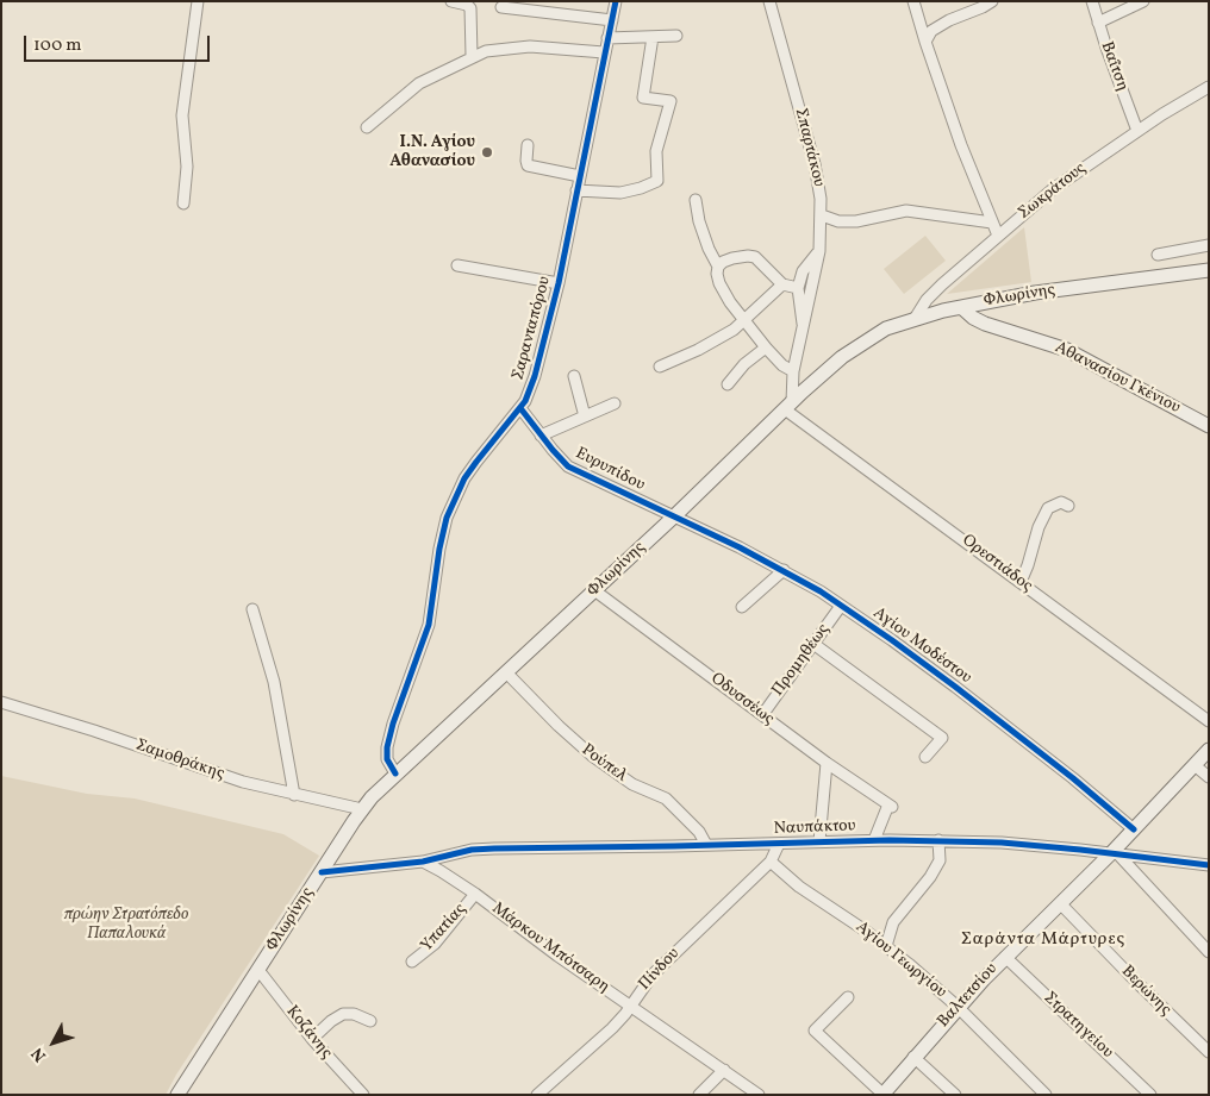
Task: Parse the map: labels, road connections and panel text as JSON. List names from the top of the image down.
{
  "streets": {
    "main road": ["Φλωρίνης", "Αθανασίου Γκένιου", "Βαλτετσίου"],
    "street": [
      "Βαΐτση",
      "Σπαρτάκου",
      "Σωκράτους",
      "Σαρανταπόρου",
      "Ευρυπίδου",
      "Ορεστιάδος",
      "Αγίου Μοδέστου",
      "Προμηθέως",
      "Οδυσσέως",
      "Σαμοθράκης",
      "Ρούπελ",
      "Ναυπάκτου",
      "Υπατίας",
      "Μάρκου Μπότσαρη",
      "Αγίου Γεωργίου",
      "Πίνδου",
      "Βερώνης",
      "Στρατηγείου",
      "Κοζάνης"
    ]
  },
  "crossings": [
    ["Βαΐτση", "Σωκράτους"],
    ["Σπαρτάκου", "Φλωρίνης"],
    ["Σπαρτάκου", "Ορεστιάδος"],
    ["Σωκράτους", "Φλωρίνης"],
    ["Φλωρίνης", "Σαρανταπόρου"],
    ["Φλωρίνης", "Αθανασίου Γκένιου"],
    ["Φλωρίνης", "Ευρυπίδου"],
    ["Φλωρίνης", "Ορεστιάδος"],
    ["Φλωρίνης", "Αγίου Μοδέστου"],
    ["Φλωρίνης", "Οδυσσέως"],
    ["Φλωρίνης", "Σαμοθράκης"],
    ["Φλωρίνης", "Ρούπελ"],
    ["Φλωρίνης", "Κοζάνης"],
    ["Σαρανταπόρου", "Ευρυπίδου"],
    ["Ευρυπίδου", "Αγίου Μοδέστου"],
    ["Αγίου Μοδέστου", "Προμηθέως"],
    ["Αγίου Μοδέστου", "Βαλτετσίου"],
    ["Προμηθέως", "Οδυσσέως"],
    ["Οδυσσέως", "Ναυπάκτου"],
    ["Ρούπελ", "Ναυπάκτου"],
    ["Ναυπάκτου", "Μάρκου Μπότσαρη"],
    ["Ναυπάκτου", "Πίνδου"],
    ["Ναυπάκτου", "Βαλτετσίου"],
    ["Υπατίας", "Μάρκου Μπότσαρη"],
    ["Μάρκου Μπότσαρη", "Πίνδου"],
    ["Αγίου Γεωργίου", "Πίνδου"],
    ["Αγίου Γεωργίου", "Βαλτετσίου"],
    ["Βερώνης", "Βαλτετσίου"],
    ["Βαλτετσίου", "Στρατηγείου"]
  ],
  "districts": ["Σαράντα Μάρτυρες"],
  "parks": ["πρώην Στρατόπεδο Παπαλουκά"],
  "places": ["Ι.Ν. Αγίου Αθανασίου"],
  "scale_bar": "100 m",
  "north": "bottom left"
}
